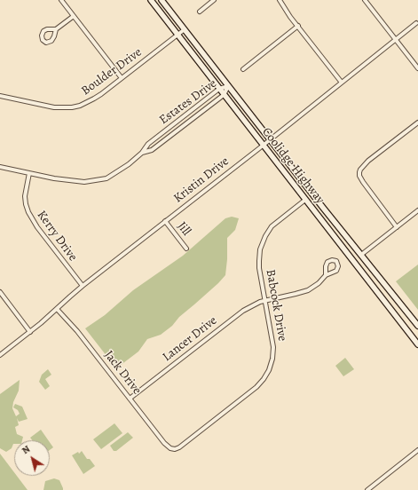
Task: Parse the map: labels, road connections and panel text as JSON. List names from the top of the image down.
{
  "streets": {
    "main road": ["Coolidge Highway"],
    "street": [
      "Boulder Drive",
      "Estates Drive",
      "Kristin Drive",
      "Jill",
      "Kerry Drive",
      "Babcock Drive",
      "Lancer Drive",
      "Jack Drive"
    ]
  },
  "crossings": [
    ["Boulder Drive", "Coolidge Highway"],
    ["Estates Drive", "Coolidge Highway"],
    ["Estates Drive", "Kerry Drive"],
    ["Coolidge Highway", "Kristin Drive"],
    ["Coolidge Highway", "Babcock Drive"],
    ["Kristin Drive", "Jill"],
    ["Kristin Drive", "Kerry Drive"],
    ["Kristin Drive", "Jack Drive"],
    ["Babcock Drive", "Lancer Drive"],
    ["Babcock Drive", "Jack Drive"],
    ["Lancer Drive", "Jack Drive"]
  ],
  "north": "top left"
}
